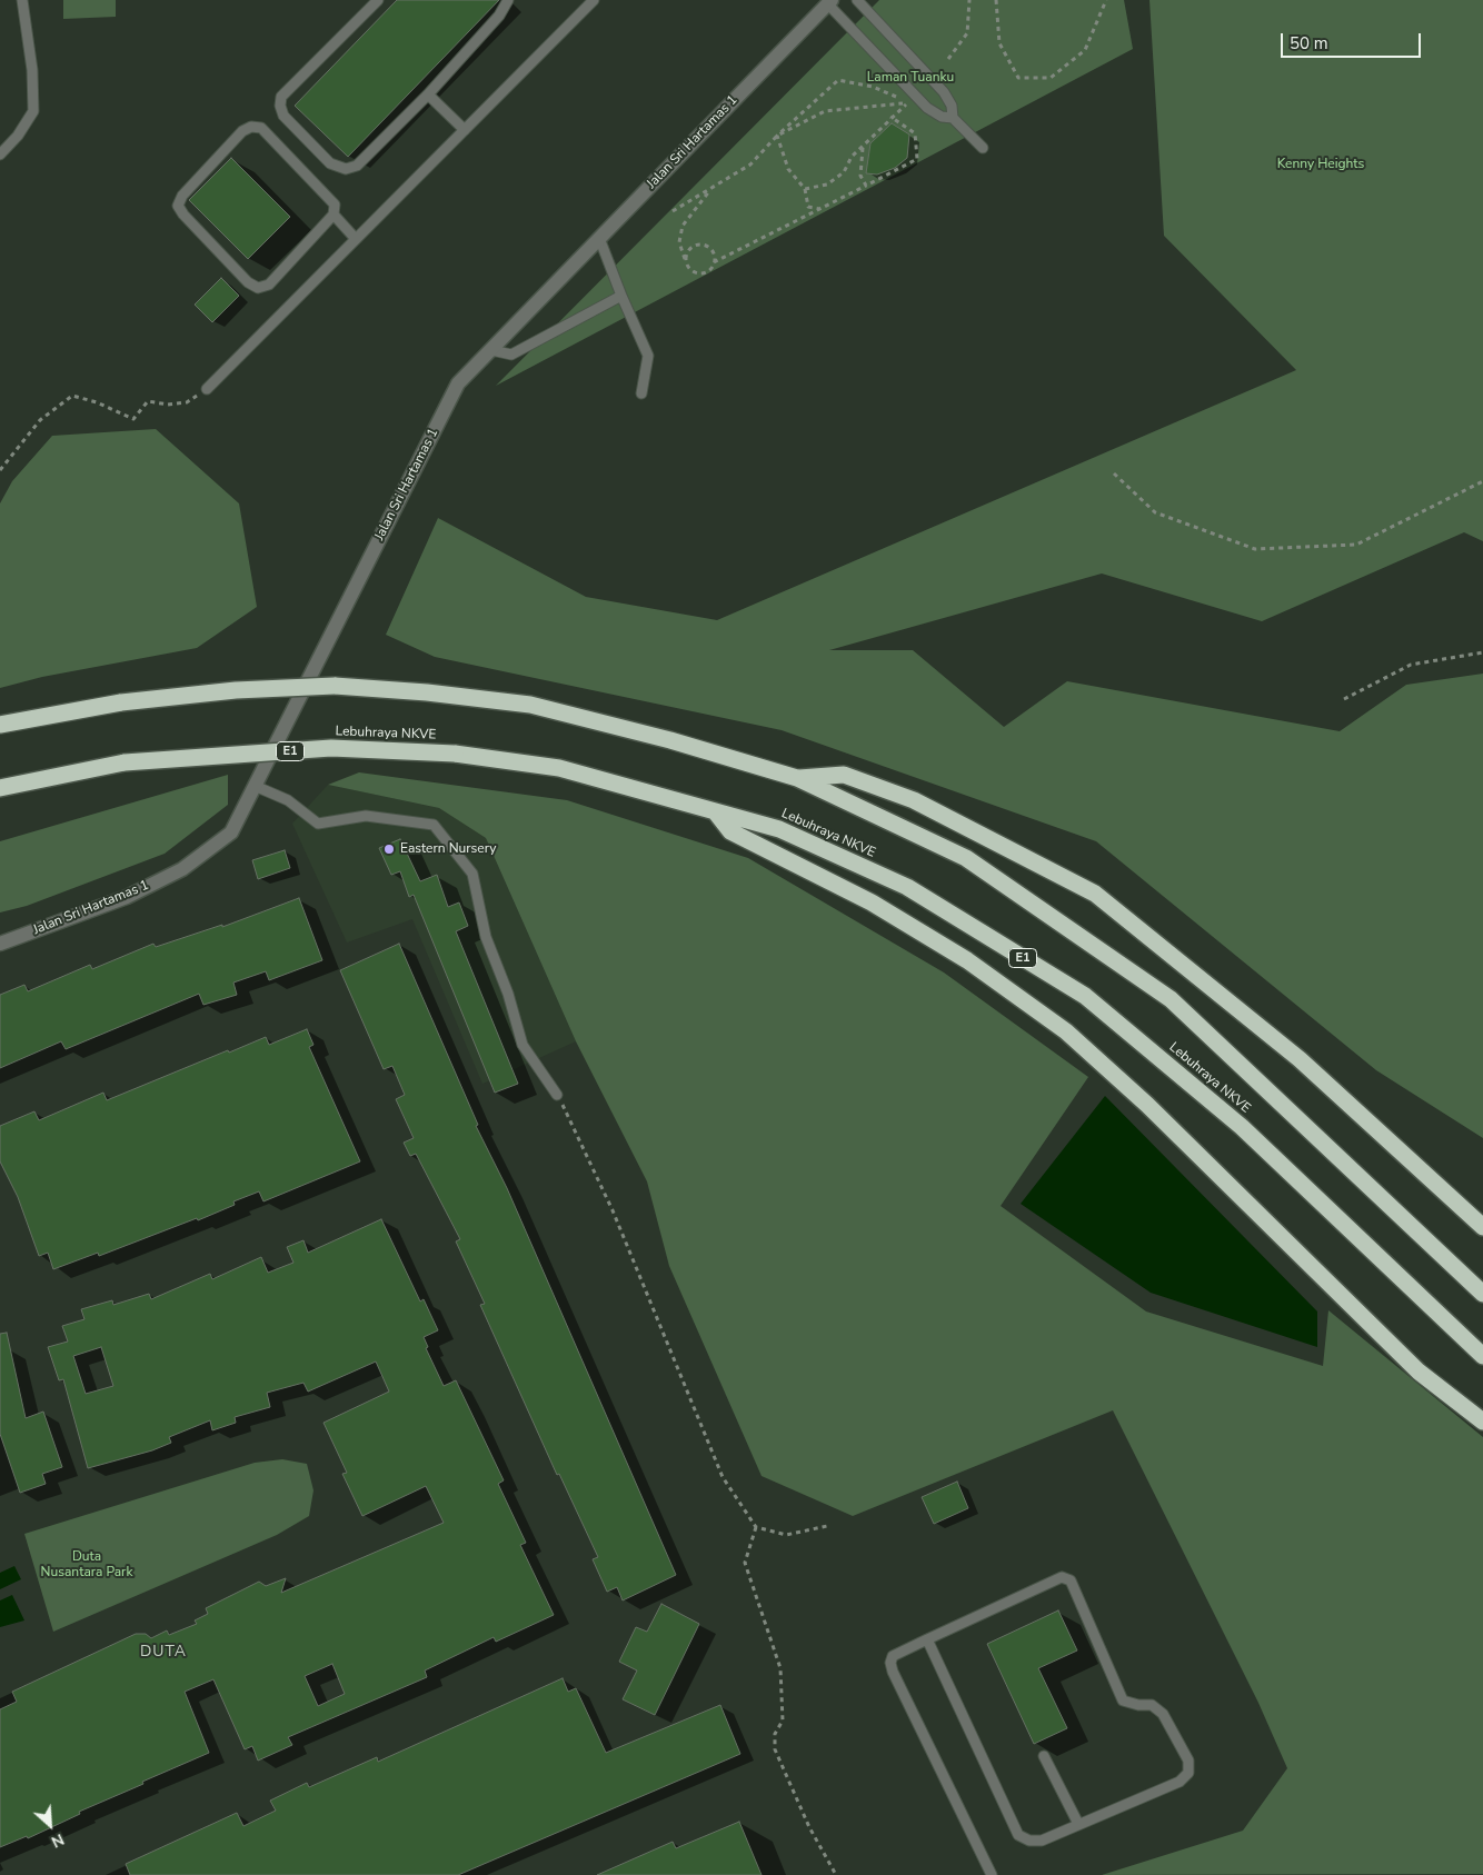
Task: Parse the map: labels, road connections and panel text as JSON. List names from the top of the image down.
{
  "streets": {
    "highway": ["Lebuhraya NKVE", "E1"],
    "street": ["Jalan Sri Hartamas 1"]
  },
  "districts": ["DUTA"],
  "parks": ["Laman Tuanku", "Kenny Heights", "Duta Nusantara Park"],
  "places": ["Eastern Nursery"],
  "scale_bar": "50 m",
  "north": "bottom right"
}
